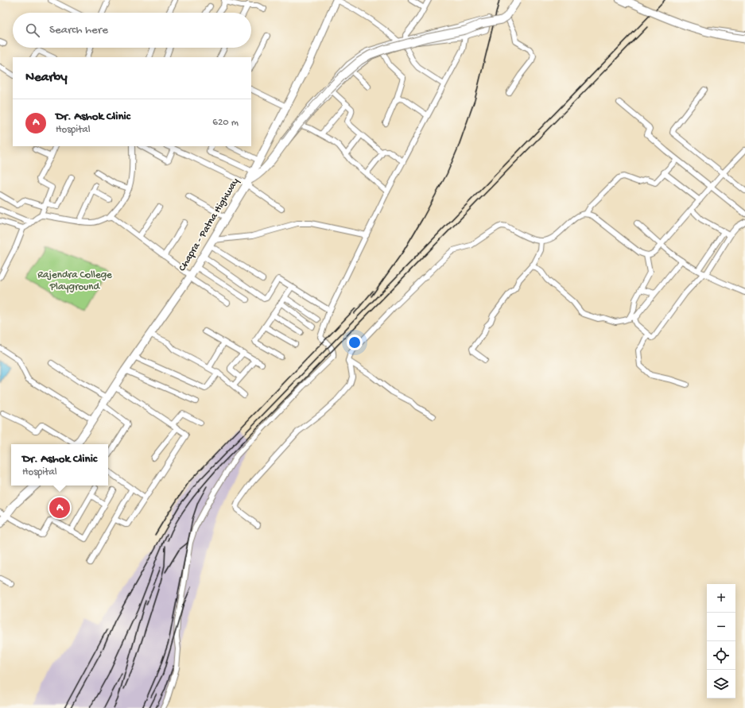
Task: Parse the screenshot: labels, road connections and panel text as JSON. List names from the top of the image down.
{
  "streets": {
    "highway": ["Chapra - Patna Highway"]
  },
  "parks": ["Rajendra College Playground"],
  "page": {
    "search": "Search here",
    "heading": "Nearby",
    "list": [
      {
        "mark": "A",
        "name": "Dr. Ashok Clinic",
        "note": "Hospital",
        "value": "620 m"
      }
    ],
    "popup": ["Dr. Ashok Clinic", "Hospital"],
    "pins": "A",
    "map_buttons": ["+", "−"]
  }
}
